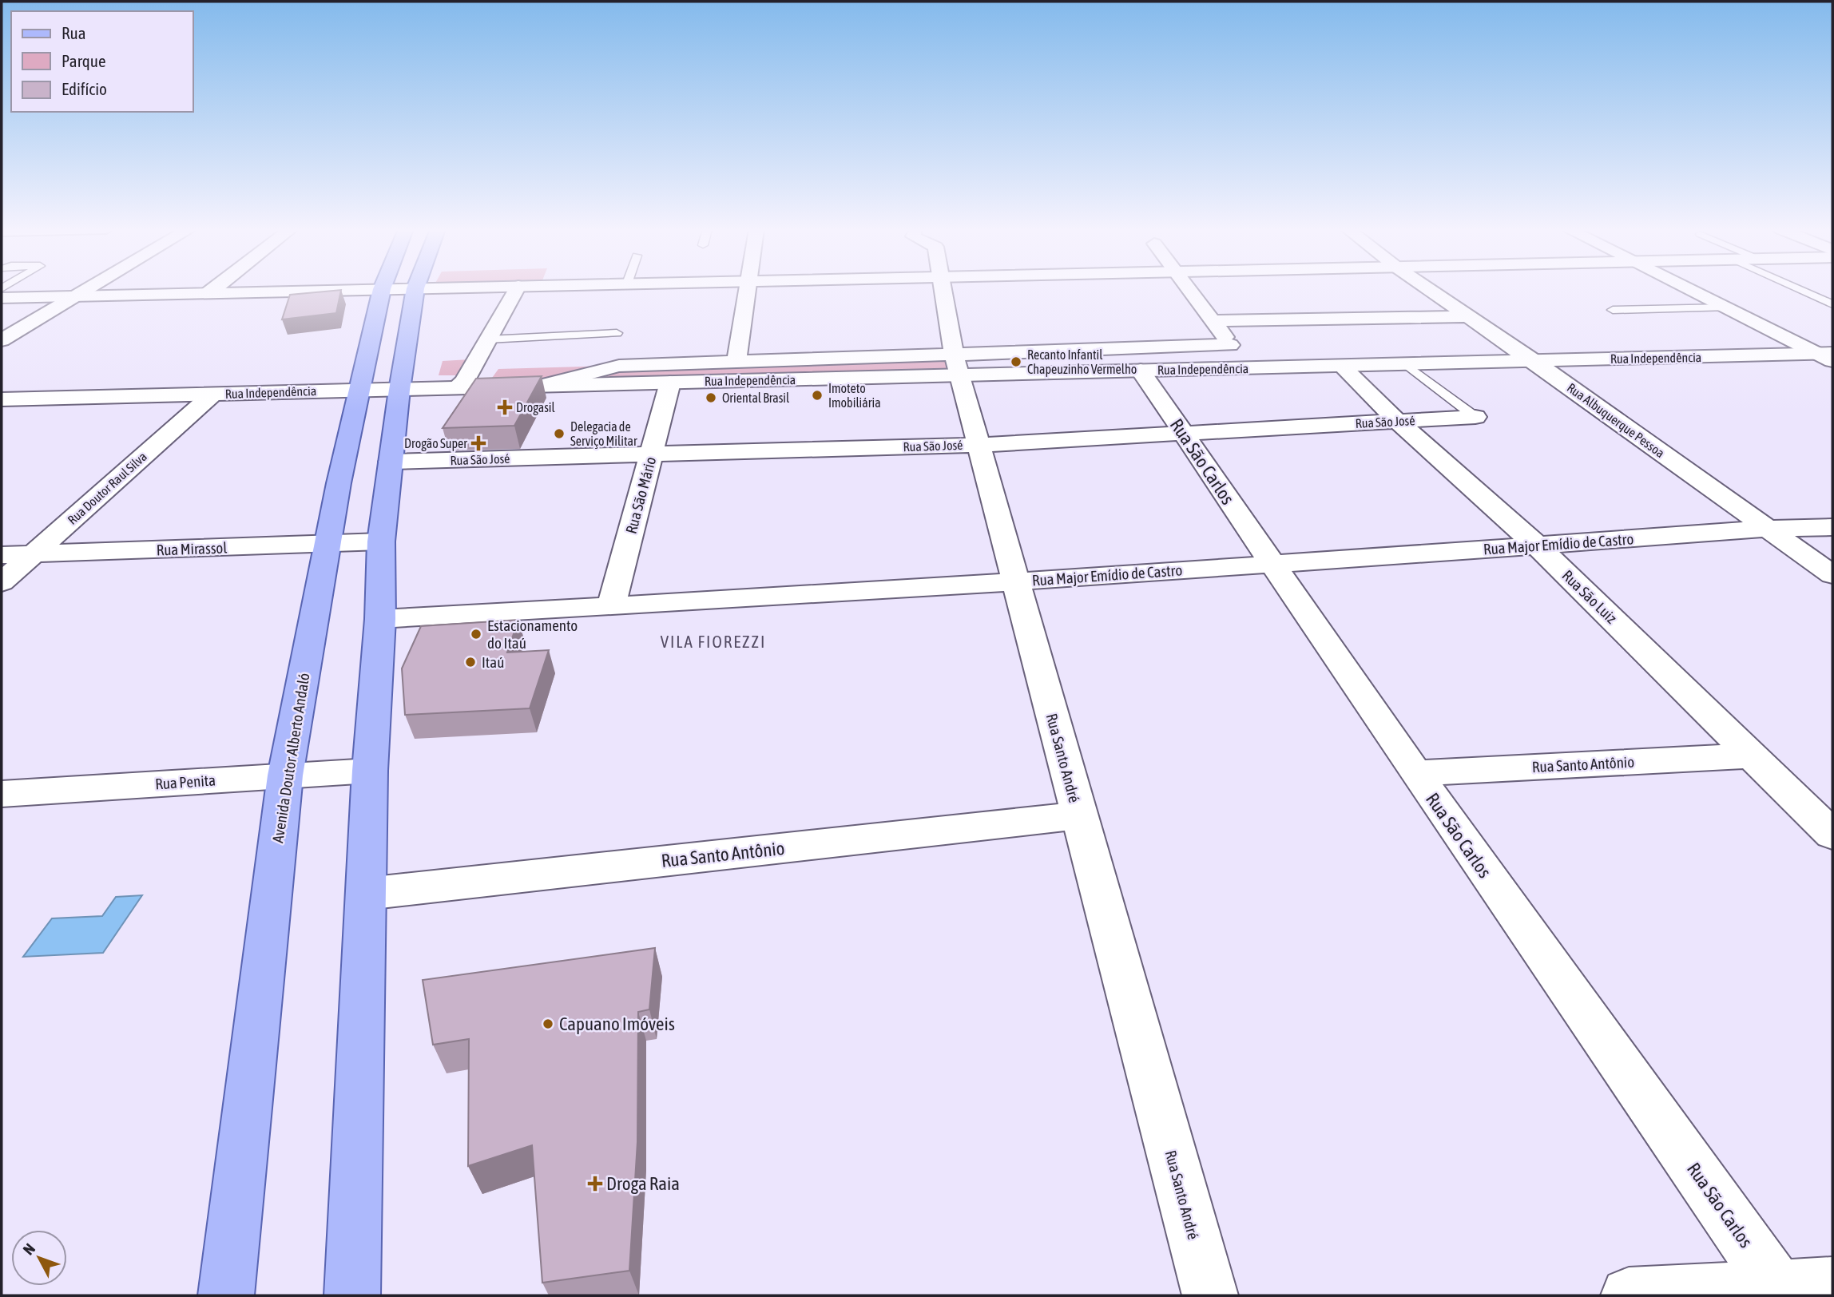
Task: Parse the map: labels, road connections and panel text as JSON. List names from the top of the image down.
{
  "streets": {
    "main road": ["Avenida Doutor Alberto Andaló"],
    "street": [
      "Rua Independência",
      "Rua Albuquerque Pessoa",
      "Rua São José",
      "Rua São Carlos",
      "Rua Doutor Raul Silva",
      "Rua São Mário",
      "Rua Major Emídio de Castro",
      "Rua Mirassol",
      "Rua São Luiz",
      "Rua Santo André",
      "Rua Santo Antônio",
      "Rua Penita"
    ]
  },
  "crossings": [
    ["Rua Independência", "Rua Albuquerque Pessoa"],
    ["Rua Independência", "Rua São Carlos"],
    ["Rua Independência", "Rua Doutor Raul Silva"],
    ["Rua Independência", "Rua São Mário"],
    ["Rua Independência", "Rua São Luiz"],
    ["Rua Independência", "Avenida Doutor Alberto Andaló"],
    ["Rua Independência", "Rua Santo André"],
    ["Rua Albuquerque Pessoa", "Rua Major Emídio de Castro"],
    ["Rua São José", "Rua São Carlos"],
    ["Rua São José", "Rua São Mário"],
    ["Rua São José", "Rua São Luiz"],
    ["Rua São José", "Avenida Doutor Alberto Andaló"],
    ["Rua São José", "Rua Santo André"],
    ["Rua São Carlos", "Rua Major Emídio de Castro"],
    ["Rua São Carlos", "Rua Santo Antônio"],
    ["Rua Doutor Raul Silva", "Rua Mirassol"],
    ["Rua São Mário", "Rua Major Emídio de Castro"],
    ["Rua Major Emídio de Castro", "Rua São Luiz"],
    ["Rua Major Emídio de Castro", "Avenida Doutor Alberto Andaló"],
    ["Rua Major Emídio de Castro", "Rua Santo André"],
    ["Rua Mirassol", "Avenida Doutor Alberto Andaló"],
    ["Rua São Luiz", "Rua Santo Antônio"],
    ["Avenida Doutor Alberto Andaló", "Rua Santo Antônio"],
    ["Avenida Doutor Alberto Andaló", "Rua Penita"],
    ["Rua Santo André", "Rua Santo Antônio"]
  ],
  "districts": ["VILA FIOREZZI"],
  "places": {
    "other": [
      "Recanto Infantil Chapeuzinho Vermelho",
      "Imoteto Imobiliária",
      "Oriental Brasil",
      "Delegacia de Serviço Militar",
      "Estacionamento do Itaú",
      "Itaú",
      "Capuano Imóveis"
    ],
    "health": ["Drogasil", "Drogão Super", "Droga Raia"]
  },
  "legend": ["Rua", "Parque", "Edifício"],
  "north": "top left"
}
